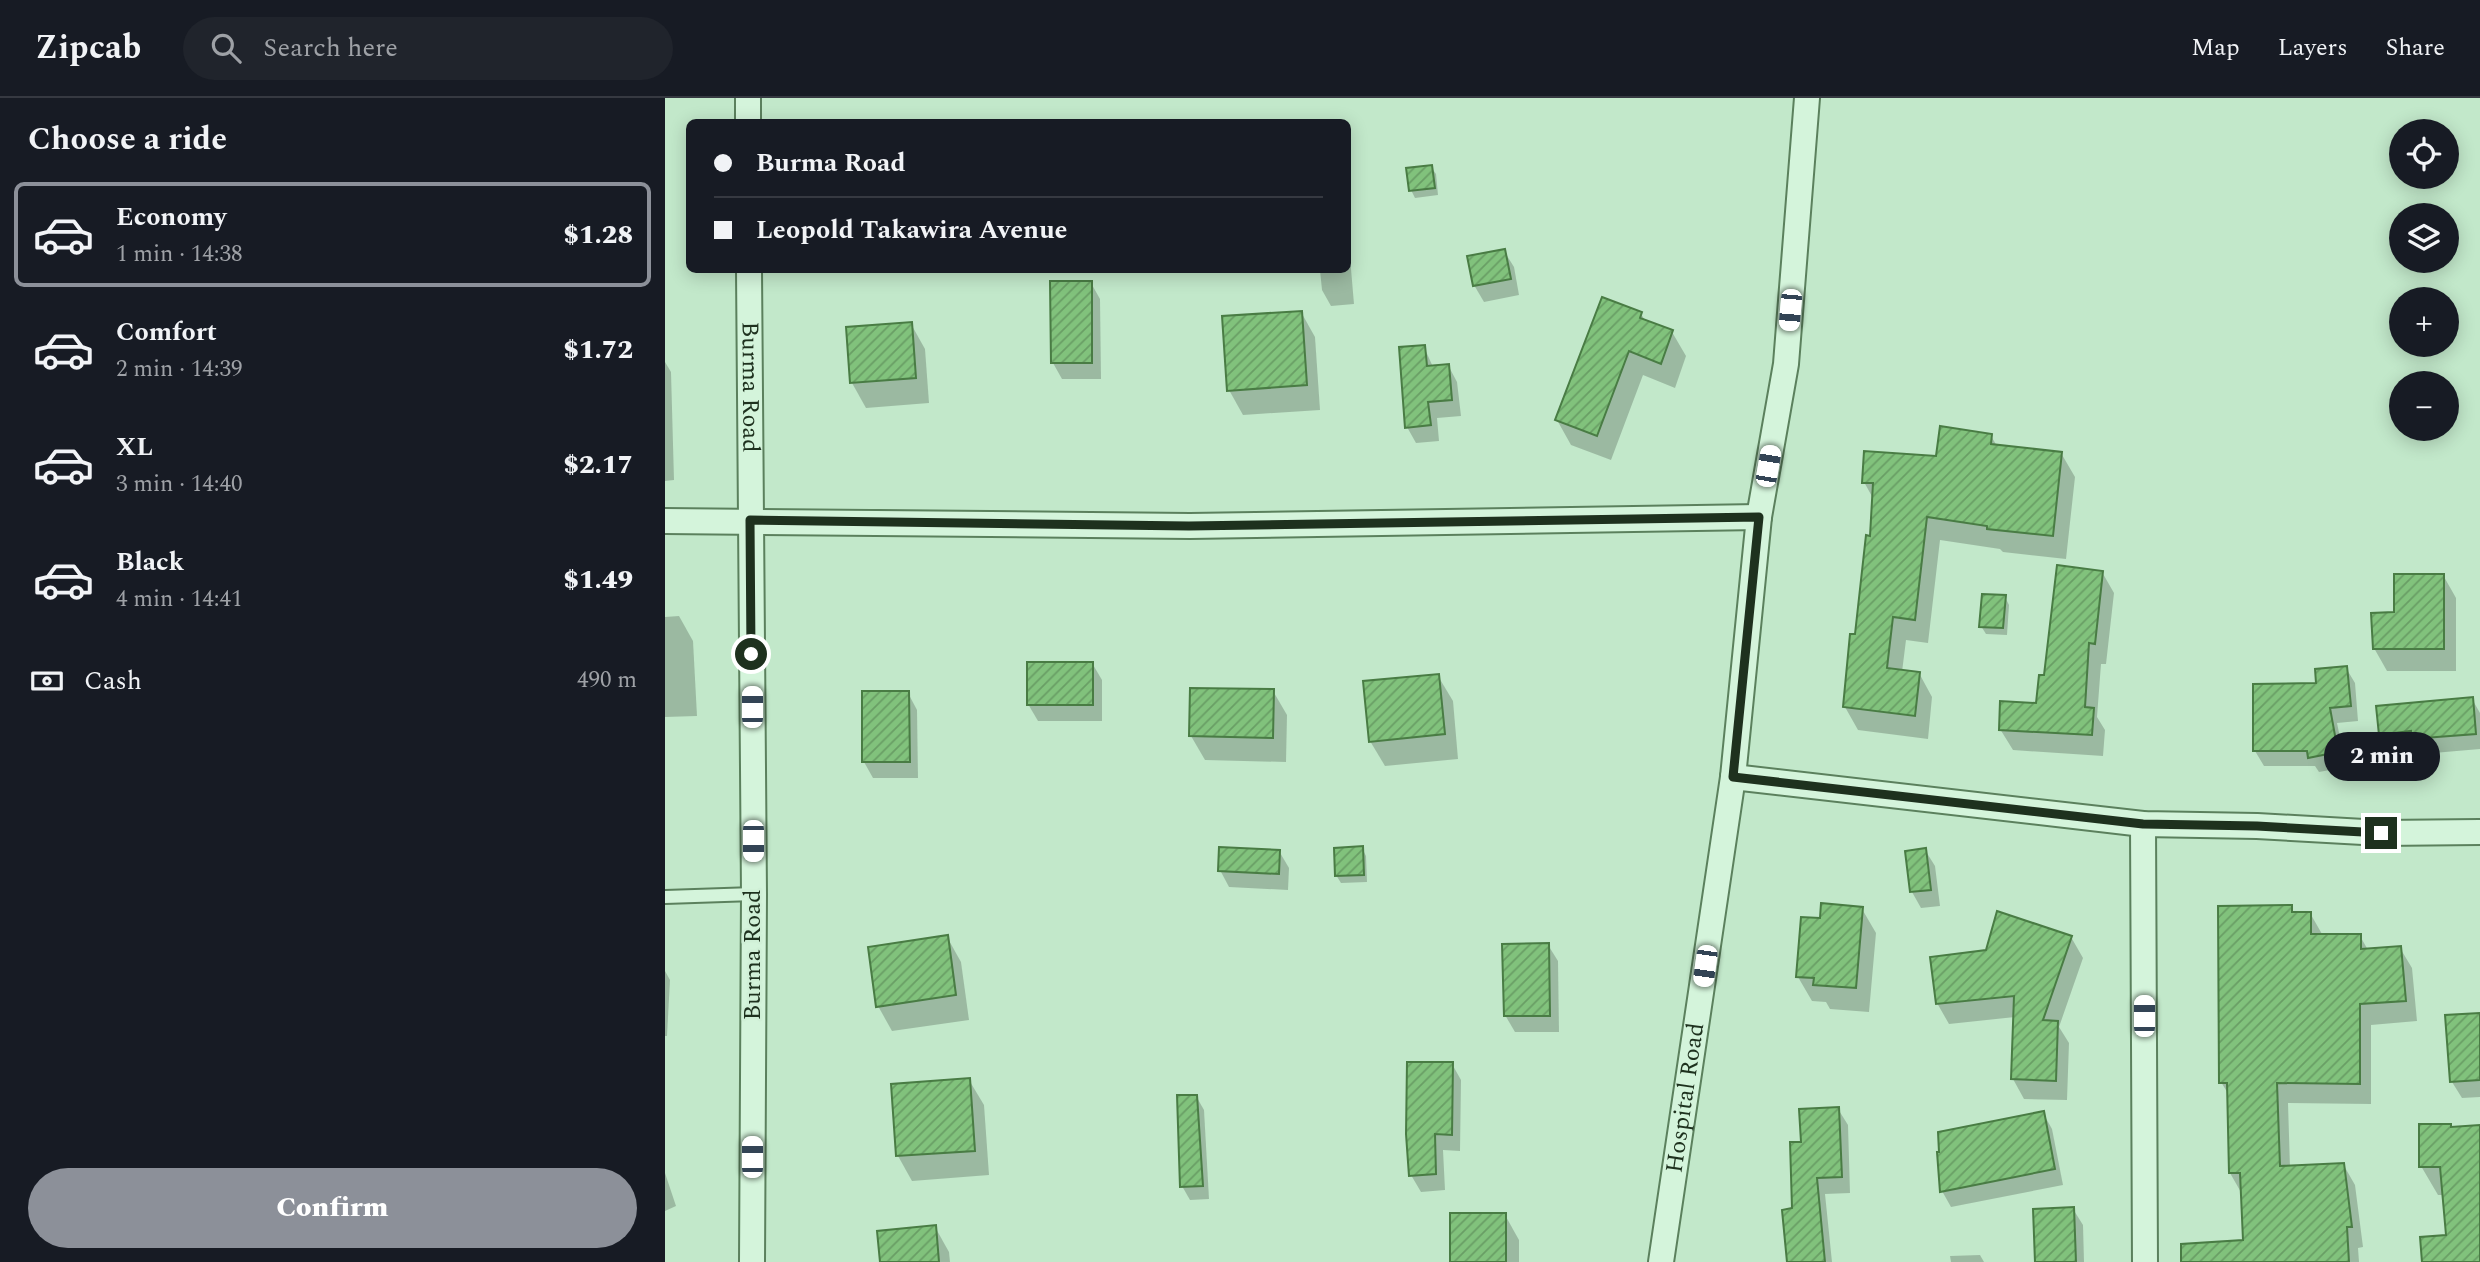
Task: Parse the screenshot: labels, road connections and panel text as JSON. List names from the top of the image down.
{
  "streets": {
    "street": ["Burma Road", "Hospital Road"]
  },
  "page": {
    "header": "Zipcab",
    "search": "Search here",
    "nav": ["Map", "Layers", "Share"],
    "heading": "Choose a ride",
    "map_buttons": ["+", "−"],
    "banner": ["Burma Road", "Leopold Takawira Avenue"],
    "list": [
      {
        "name": "Economy",
        "note": "1 min · 14:38",
        "value": "$1.28"
      },
      {
        "name": "Comfort",
        "note": "2 min · 14:39",
        "value": "$1.72"
      },
      {
        "name": "XL",
        "note": "3 min · 14:40",
        "value": "$2.17"
      },
      {
        "name": "Black",
        "note": "4 min · 14:41",
        "value": "$1.49"
      }
    ],
    "pay": ["Cash", "490 m"],
    "bubble": "2 min",
    "buttons": "Confirm"
  }
}
